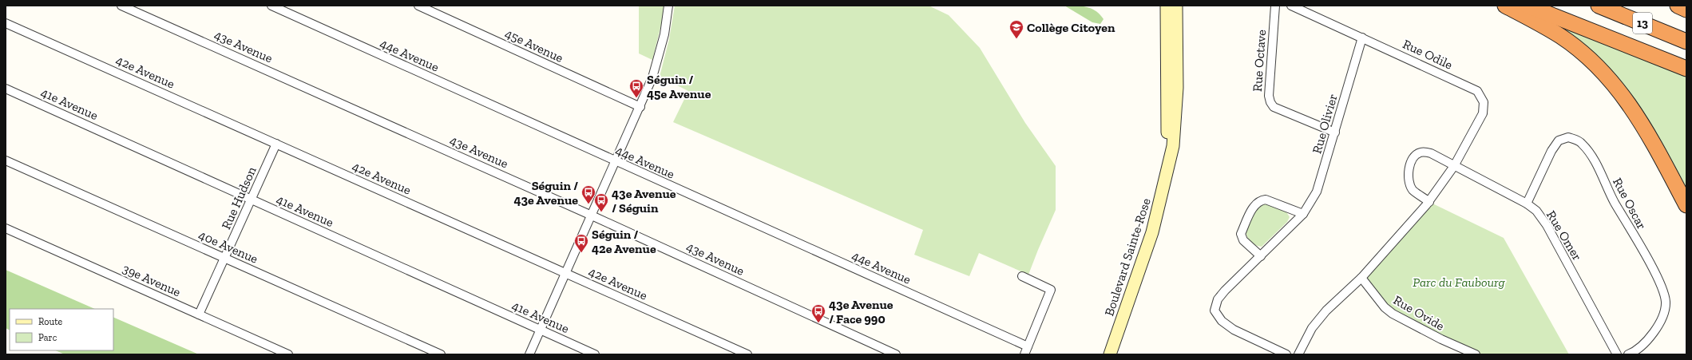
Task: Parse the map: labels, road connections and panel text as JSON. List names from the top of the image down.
{
  "streets": {
    "highway": ["13"],
    "street": [
      "45e Avenue",
      "43e Avenue",
      "Rue Odile",
      "44e Avenue",
      "Rue Octave",
      "42e Avenue",
      "41e Avenue",
      "Rue Olivier",
      "Rue Hudson",
      "Rue Oscar",
      "Rue Omer",
      "40e Avenue",
      "Boulevard Sainte-Rose",
      "39e Avenue",
      "Rue Ovide"
    ]
  },
  "crossings": [
    ["Rue Odile", "Rue Olivier"],
    ["Rue Odile", "Rue Omer"],
    ["Rue Odile", "Rue Ovide"],
    ["Rue Octave", "Rue Olivier"],
    ["42e Avenue", "Rue Hudson"],
    ["41e Avenue", "Rue Hudson"],
    ["Rue Hudson", "40e Avenue"],
    ["Rue Hudson", "39e Avenue"],
    ["Rue Oscar", "Rue Omer"]
  ],
  "parks": ["Parc du Faubourg"],
  "places": {
    "school or university": ["Collège Citoyen"],
    "bus stop": [
      "Séguin / 45e Avenue",
      "Séguin / 43e Avenue",
      "43e Avenue / Séguin",
      "Séguin / 42e Avenue",
      "43e Avenue / Face 990"
    ]
  },
  "legend": ["Route", "Parc"]
}
